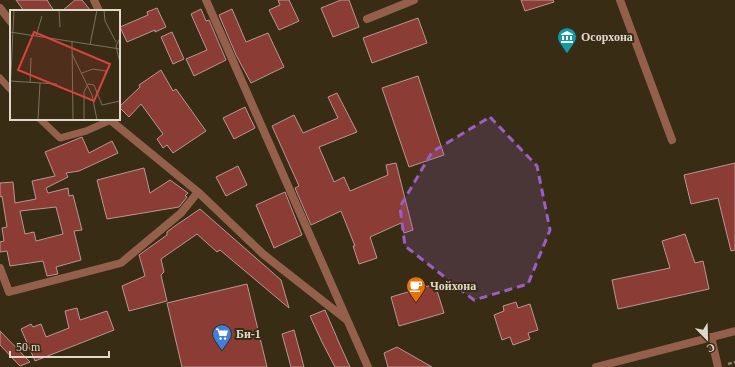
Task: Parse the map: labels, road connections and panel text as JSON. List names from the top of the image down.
{
  "places": {
    "museum": ["Осорхона"],
    "cafe": ["Чойхона"],
    "supermarket": ["Би-1"]
  },
  "scale_bar": "50 m",
  "north": "bottom right"
}
